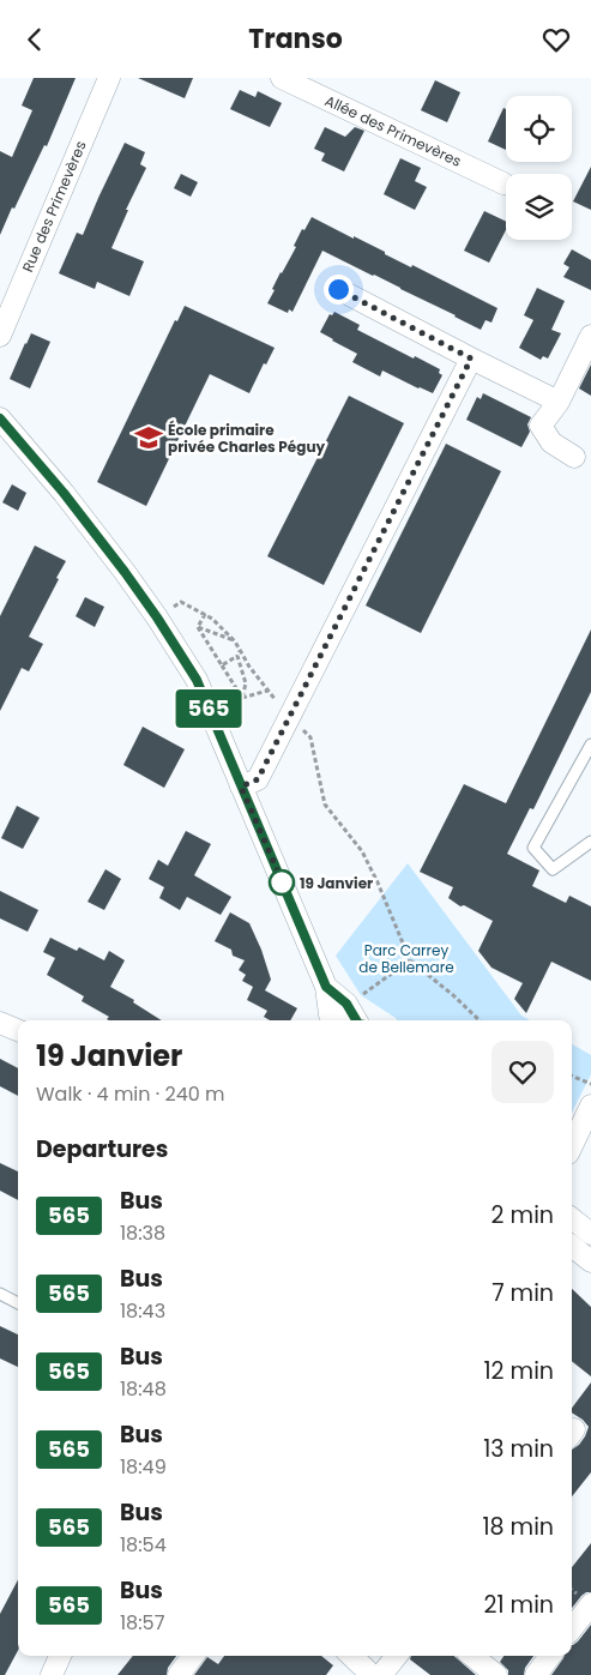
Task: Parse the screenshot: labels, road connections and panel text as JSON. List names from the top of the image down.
{
  "streets": {
    "street": ["Allée des Primevères", "Rue des Primevères"]
  },
  "parks": ["Parc Carrey de Bellemare"],
  "places": {
    "school or university": ["École primaire privée Charles Péguy"],
    "other": ["19 Janvier"]
  },
  "lines": ["bus line 565"],
  "page": {
    "header": "Transo",
    "on_map": "565",
    "heading": [
      ["19 Janvier", "Walk · 4 min · 240 m"],
      "Departures"
    ],
    "list": [
      {
        "mark": "565",
        "name": "Bus",
        "note": "18:38",
        "value": "2 min"
      },
      {
        "mark": "565",
        "name": "Bus",
        "note": "18:43",
        "value": "7 min"
      },
      {
        "mark": "565",
        "name": "Bus",
        "note": "18:48",
        "value": "12 min"
      },
      {
        "mark": "565",
        "name": "Bus",
        "note": "18:49",
        "value": "13 min"
      },
      {
        "mark": "565",
        "name": "Bus",
        "note": "18:54",
        "value": "18 min"
      },
      {
        "mark": "565",
        "name": "Bus",
        "note": "18:57",
        "value": "21 min"
      }
    ]
  }
}
